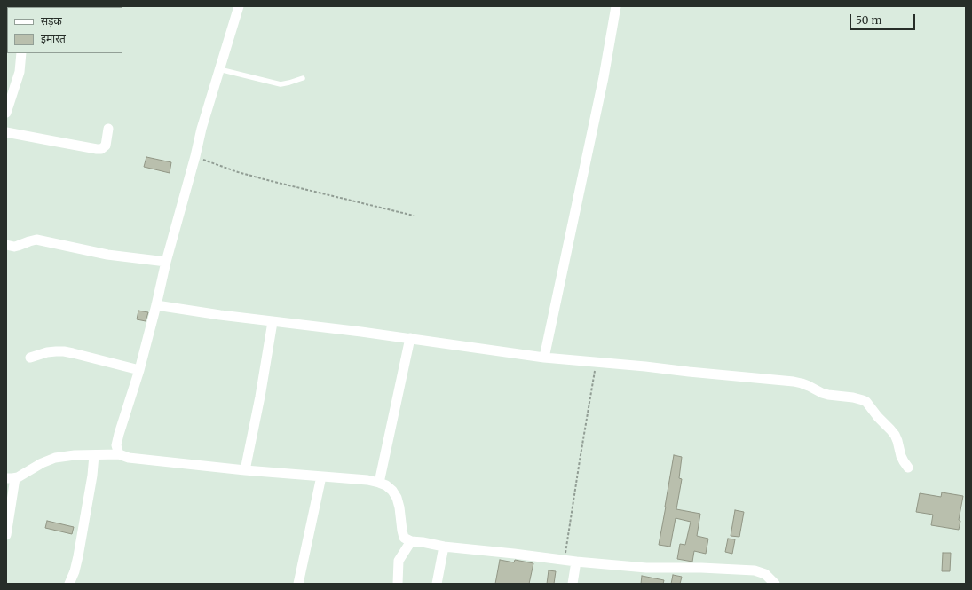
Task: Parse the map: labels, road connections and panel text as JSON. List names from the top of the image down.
{
  "legend": ["सड़क", "इमारत"],
  "scale_bar": "50 m"
}
